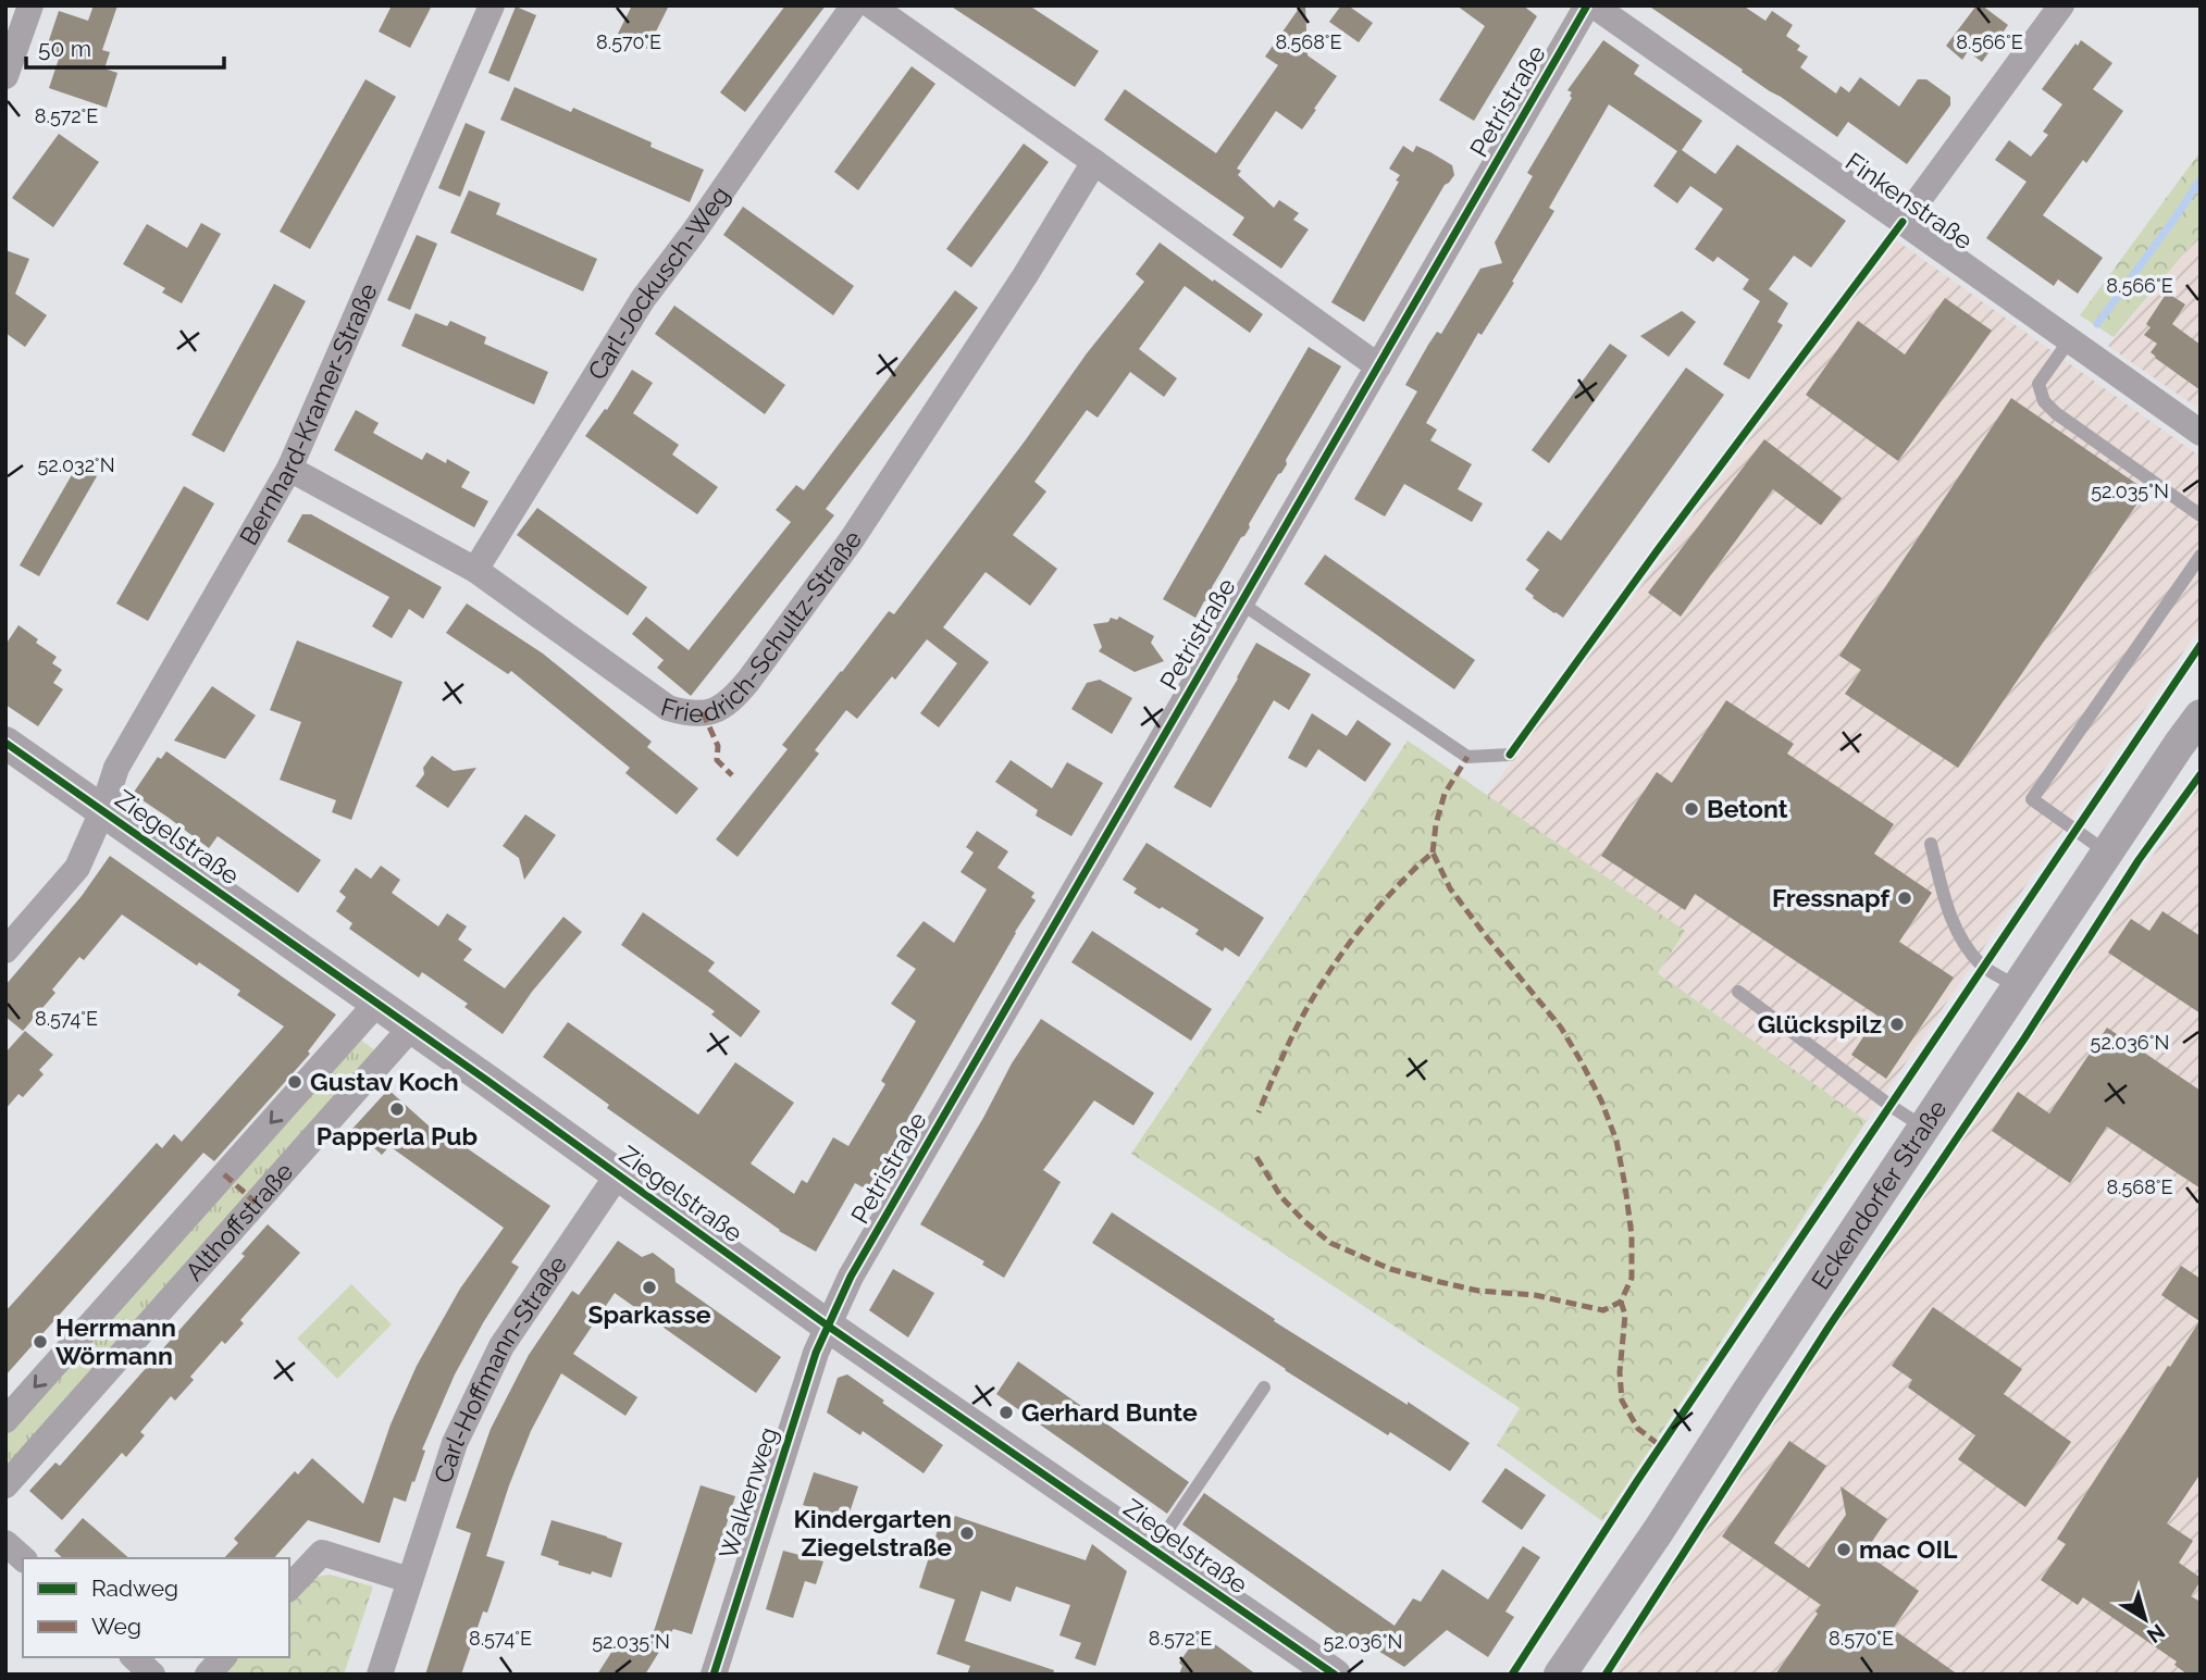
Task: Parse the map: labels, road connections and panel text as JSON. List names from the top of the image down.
{
  "streets": {
    "street": [
      "Petristraße",
      "Finkenstraße",
      "Carl-Jockusch-Weg",
      "Bernhard-Kramer-Straße",
      "Friedrich-Schultz-Straße",
      "Ziegelstraße",
      "Eckendorfer Straße",
      "Althoffstraße",
      "Carl-Hoffmann-Straße",
      "Walkenweg"
    ]
  },
  "crossings": [
    ["Petristraße", "Ziegelstraße"],
    ["Petristraße", "Walkenweg"],
    ["Carl-Jockusch-Weg", "Friedrich-Schultz-Straße"],
    ["Bernhard-Kramer-Straße", "Friedrich-Schultz-Straße"],
    ["Bernhard-Kramer-Straße", "Ziegelstraße"],
    ["Ziegelstraße", "Althoffstraße"],
    ["Ziegelstraße", "Carl-Hoffmann-Straße"],
    ["Ziegelstraße", "Walkenweg"]
  ],
  "places": [
    "Betont",
    "Fressnapf",
    "Glückspilz",
    "Gustav Koch",
    "Papperla Pub",
    "Sparkasse",
    "Herrmann Wörmann",
    "Gerhard Bunte",
    "Kindergarten Ziegelstraße",
    "mac OIL"
  ],
  "legend": ["Radweg", "Weg"],
  "scale_bar": "50 m",
  "north": "bottom right",
  "coordinates": [
    "8.568°E",
    "8.566°E",
    "8.570°E",
    "8.572°E",
    "52.032°N",
    "52.035°N",
    "8.574°E",
    "52.036°N"
  ]
}
